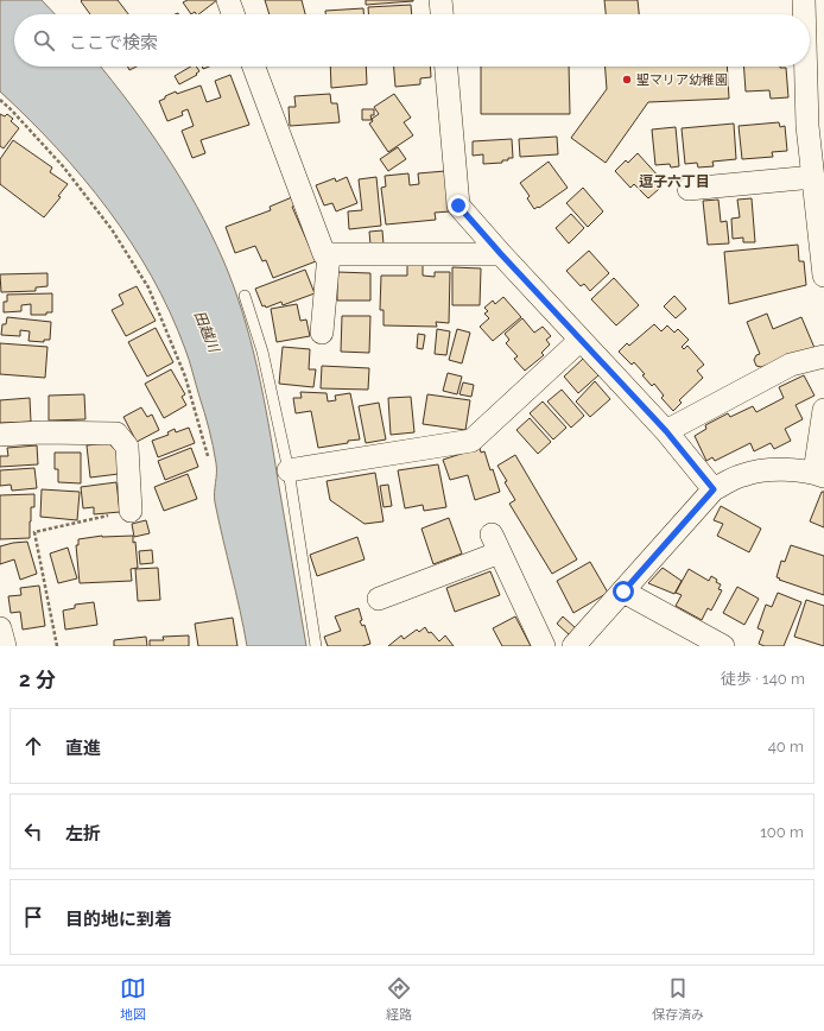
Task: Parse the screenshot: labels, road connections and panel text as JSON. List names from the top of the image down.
{
  "districts": ["逗子六丁目"],
  "water": ["田越川"],
  "places": ["聖マリア幼稚園"],
  "page": {
    "search": "ここで検索",
    "heading": ["2 分", "徒歩 · 140 m"],
    "list": [
      ["直進", "40 m"],
      ["左折", "100 m"],
      "目的地に到着"
    ],
    "nav": ["地図", "経路", "保存済み"]
  }
}
